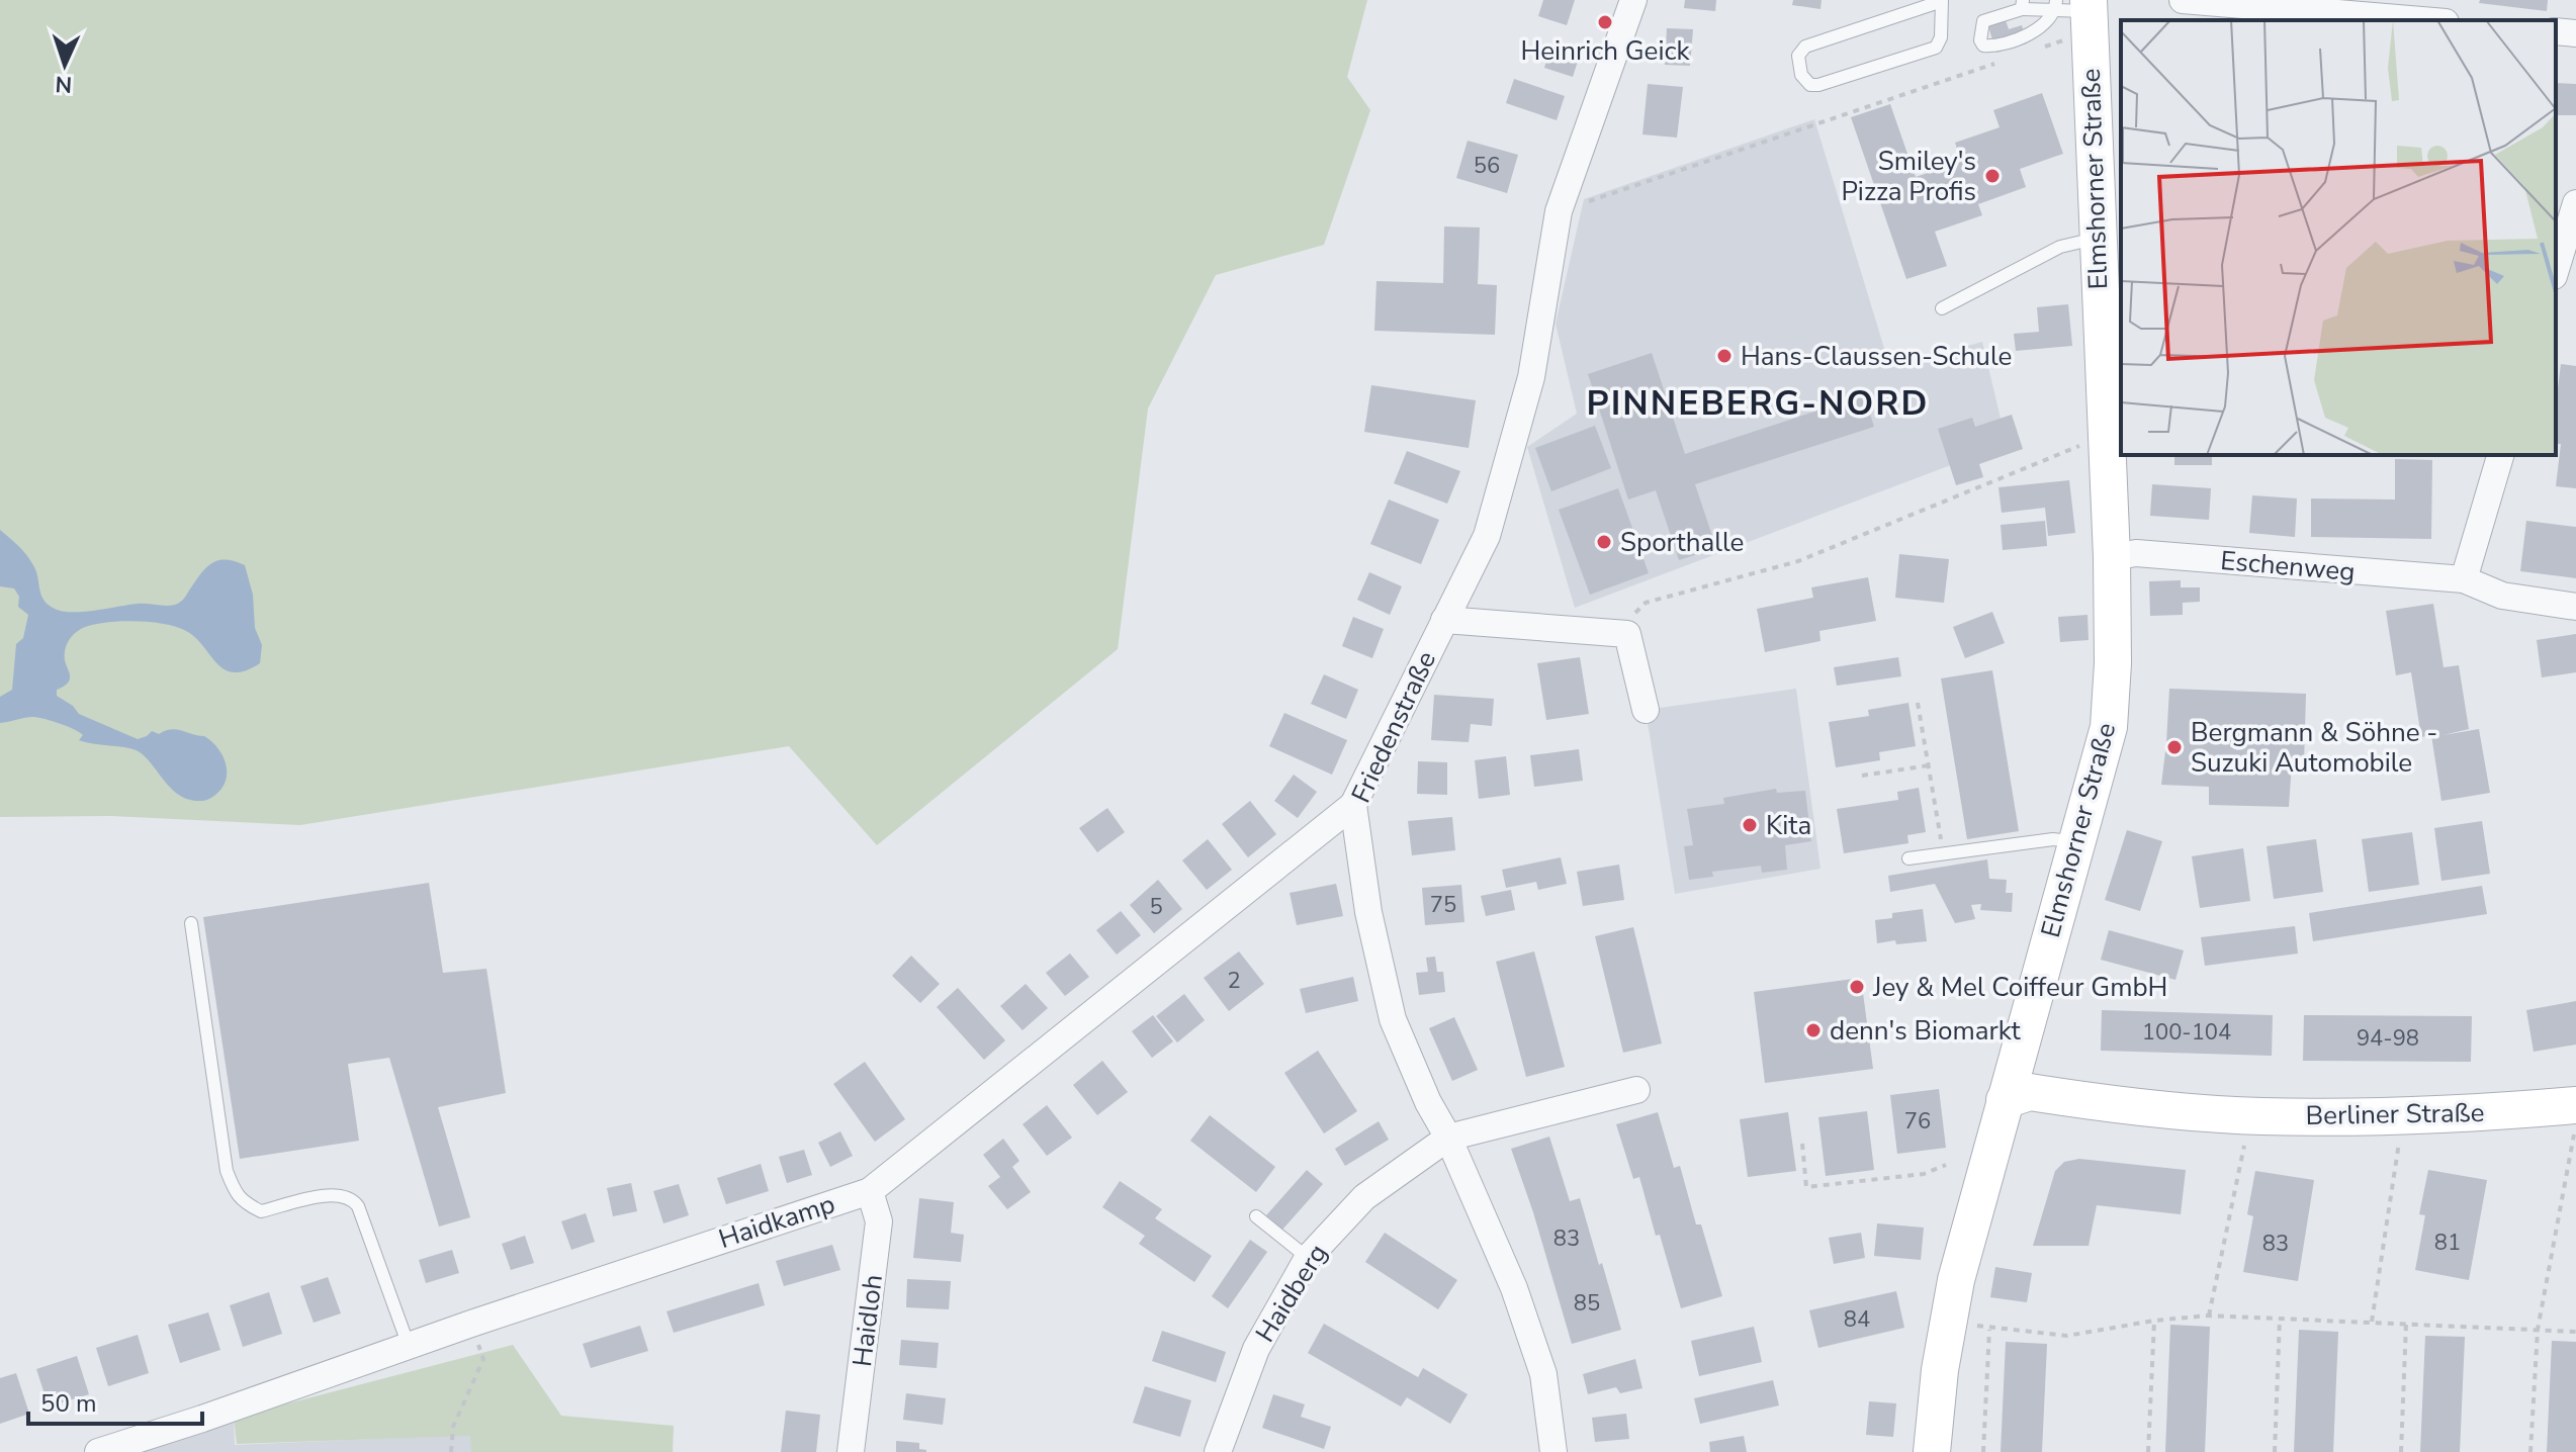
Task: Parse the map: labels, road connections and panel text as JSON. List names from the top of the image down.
{
  "streets": {
    "main road": ["Elmshorner Straße", "Berliner Straße"],
    "street": [
      "Eschenweg",
      "Friedenstraße",
      "Haidkamp",
      "Haidberg",
      "Haidloh"
    ]
  },
  "crossings": [
    ["Elmshorner Straße", "Eschenweg"],
    ["Elmshorner Straße", "Berliner Straße"],
    ["Friedenstraße", "Haidkamp"],
    ["Friedenstraße", "Haidberg"],
    ["Haidkamp", "Haidloh"]
  ],
  "districts": ["PINNEBERG-NORD"],
  "places": [
    "Heinrich Geick",
    "Smiley's Pizza Profis",
    "Hans-Claussen-Schule",
    "Sporthalle",
    "Bergmann & Söhne - Suzuki Automobile",
    "Kita",
    "Jey & Mel Coiffeur GmbH",
    "denn's Biomarkt"
  ],
  "house_numbers": [
    "56",
    "75",
    "5",
    "2",
    "100-104",
    "94-98",
    "76",
    "83",
    "81",
    "83",
    "85",
    "84"
  ],
  "scale_bar": "50 m",
  "north": "bottom"
}
